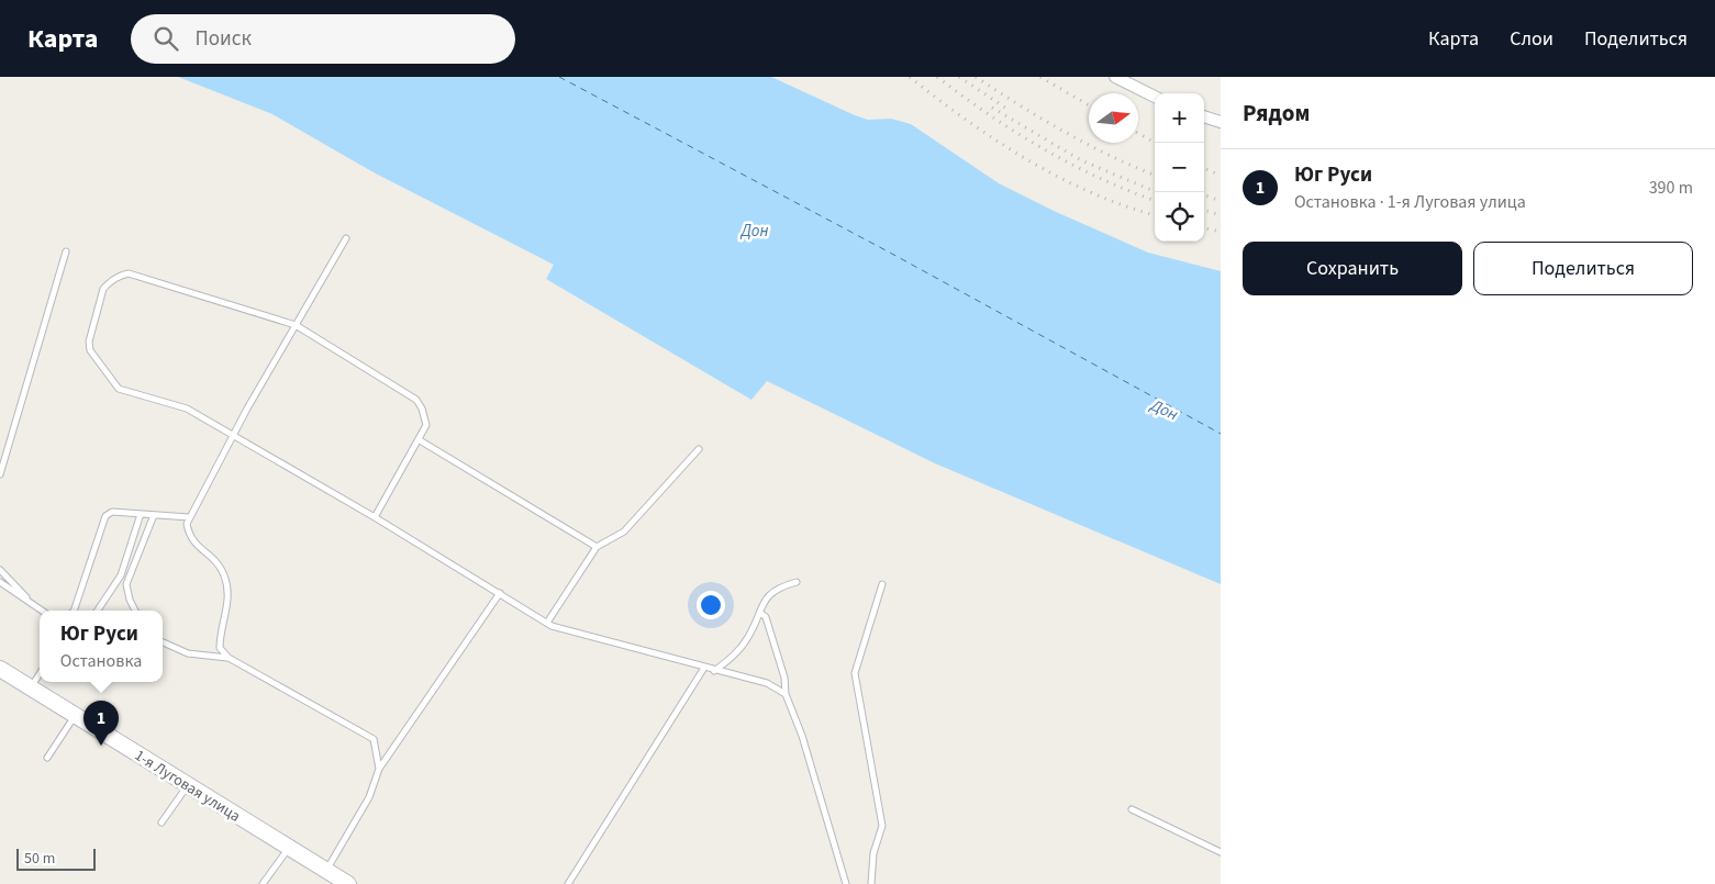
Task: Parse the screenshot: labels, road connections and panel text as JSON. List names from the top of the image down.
{
  "streets": {
    "main road": ["1-я Луговая улица"]
  },
  "water": ["Дон"],
  "scale_bar": "50 m",
  "north": "right",
  "page": {
    "header": "Карта",
    "search": "Поиск",
    "nav": ["Карта", "Слои", "Поделиться"],
    "heading": "Рядом",
    "map_buttons": ["+", "−"],
    "list": [
      {
        "mark": "1",
        "name": "Юг Руси",
        "note": "Остановка · 1-я Луговая улица",
        "value": "390 m"
      }
    ],
    "buttons": ["Сохранить", "Поделиться"],
    "popup": ["Юг Руси", "Остановка"],
    "pins": "1",
    "scale": "50 m"
  }
}
